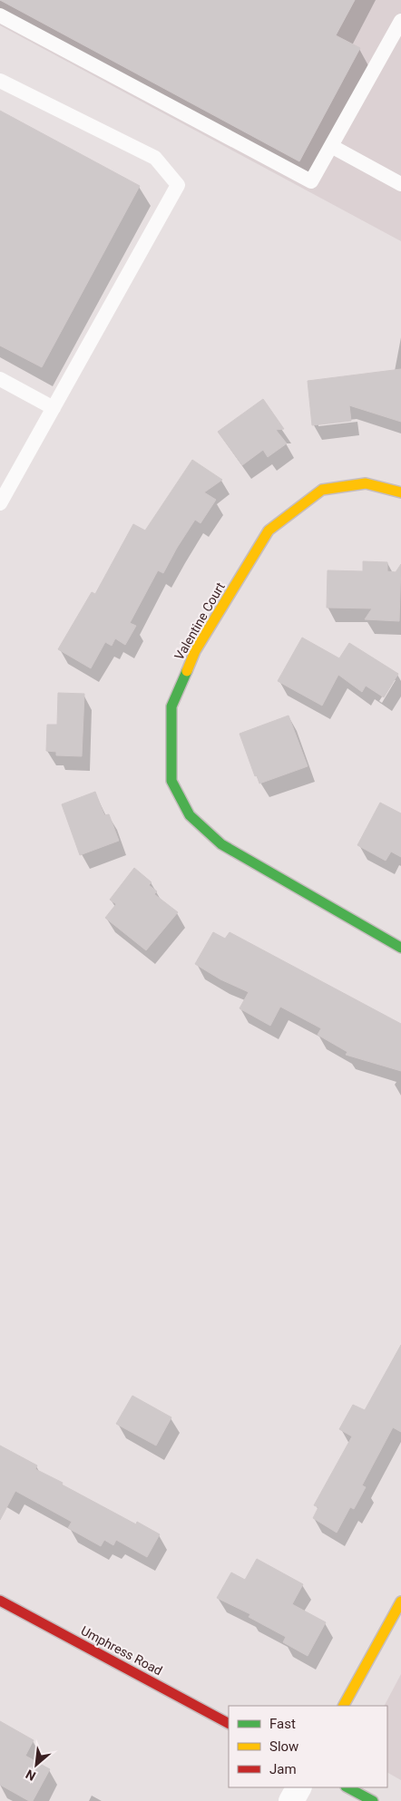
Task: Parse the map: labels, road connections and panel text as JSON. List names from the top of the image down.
{
  "streets": {
    "street": ["Valentine Court", "Umphress Road"]
  },
  "legend": ["Fast", "Slow", "Jam"],
  "north": "bottom left"
}
